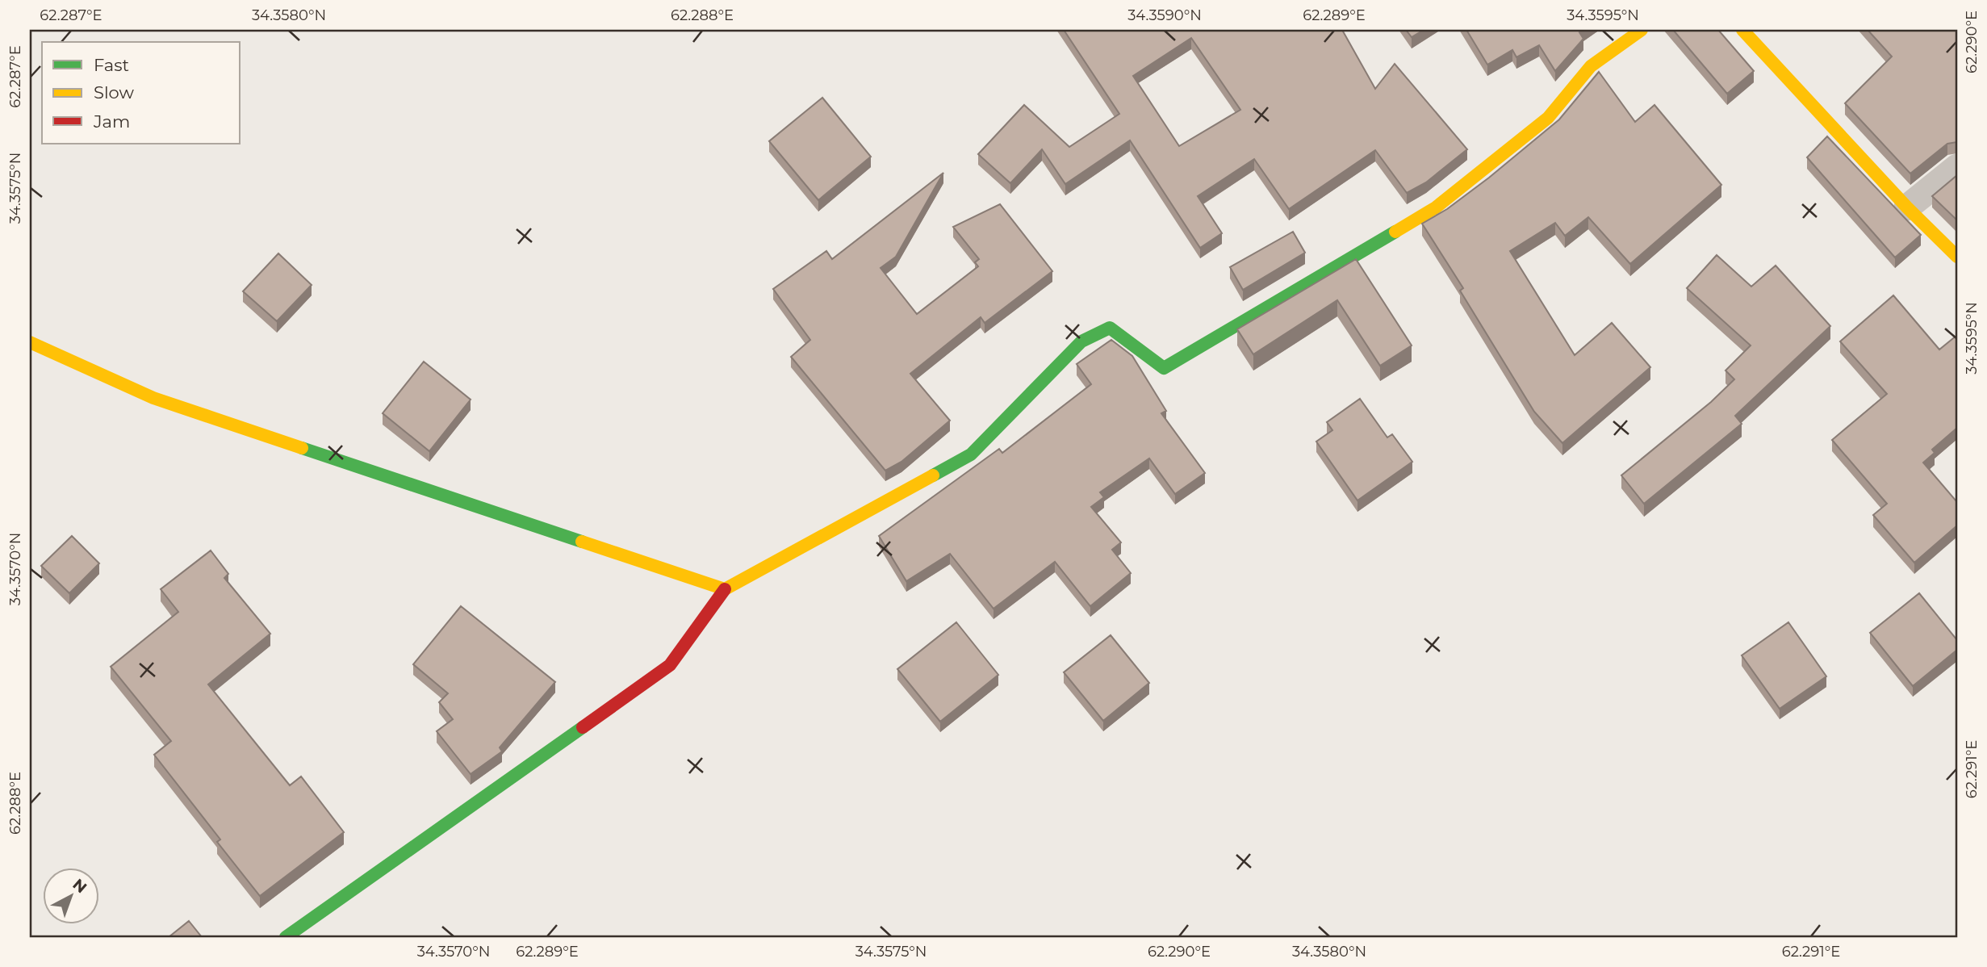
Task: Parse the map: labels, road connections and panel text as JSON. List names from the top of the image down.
{
  "legend": ["Fast", "Slow", "Jam"],
  "north": "top right",
  "coordinates": [
    "62.287°E",
    "34.3580°N",
    "62.288°E",
    "34.3590°N",
    "62.289°E",
    "34.3595°N",
    "62.290°E",
    "34.3575°N",
    "34.3570°N",
    "62.291°E"
  ]
}
